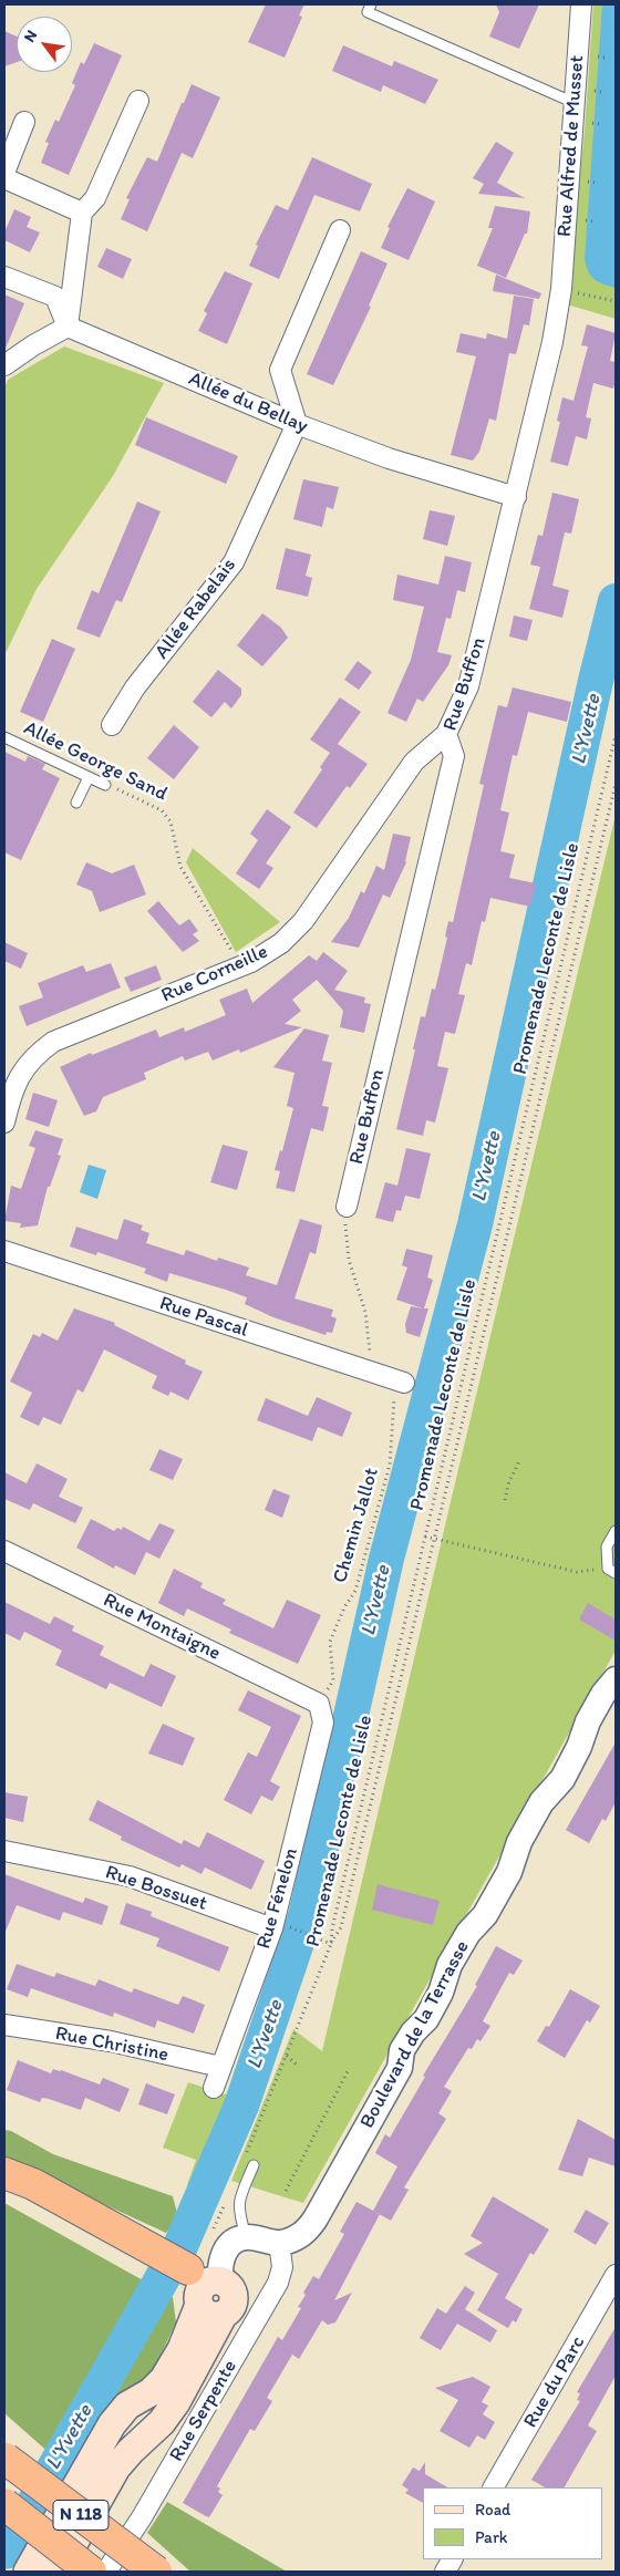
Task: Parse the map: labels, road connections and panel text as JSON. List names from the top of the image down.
{
  "streets": {
    "highway": ["N 118"],
    "street": [
      "Rue Alfred de Musset",
      "Allée du Bellay",
      "Allée Rabelais",
      "Rue Buffon",
      "Rue Corneille",
      "Rue Pascal",
      "Rue Montaigne",
      "Rue Bossuet",
      "Rue Fénelon",
      "Boulevard de la Terrasse",
      "Rue Christine",
      "Rue du Parc",
      "Rue Serpente"
    ],
    "lane": ["Allée George Sand"],
    "path": ["Promenade Leconte de Lisle", "Chemin Jallot"]
  },
  "crossings": [
    ["Rue Alfred de Musset", "Rue Buffon"],
    ["Allée du Bellay", "Allée Rabelais"],
    ["Allée du Bellay", "Rue Buffon"],
    ["Rue Buffon", "Rue Corneille"],
    ["Allée George Sand", "Rue Corneille"],
    ["Rue Pascal", "Chemin Jallot"],
    ["Chemin Jallot", "Rue Montaigne"],
    ["Chemin Jallot", "Rue Fénelon"],
    ["Rue Montaigne", "Rue Fénelon"],
    ["Rue Bossuet", "Rue Fénelon"],
    ["Rue Fénelon", "Rue Christine"],
    ["Boulevard de la Terrasse", "Rue Serpente"]
  ],
  "water": ["L'Yvette"],
  "legend": ["Road", "Park"],
  "north": "top left"
}
